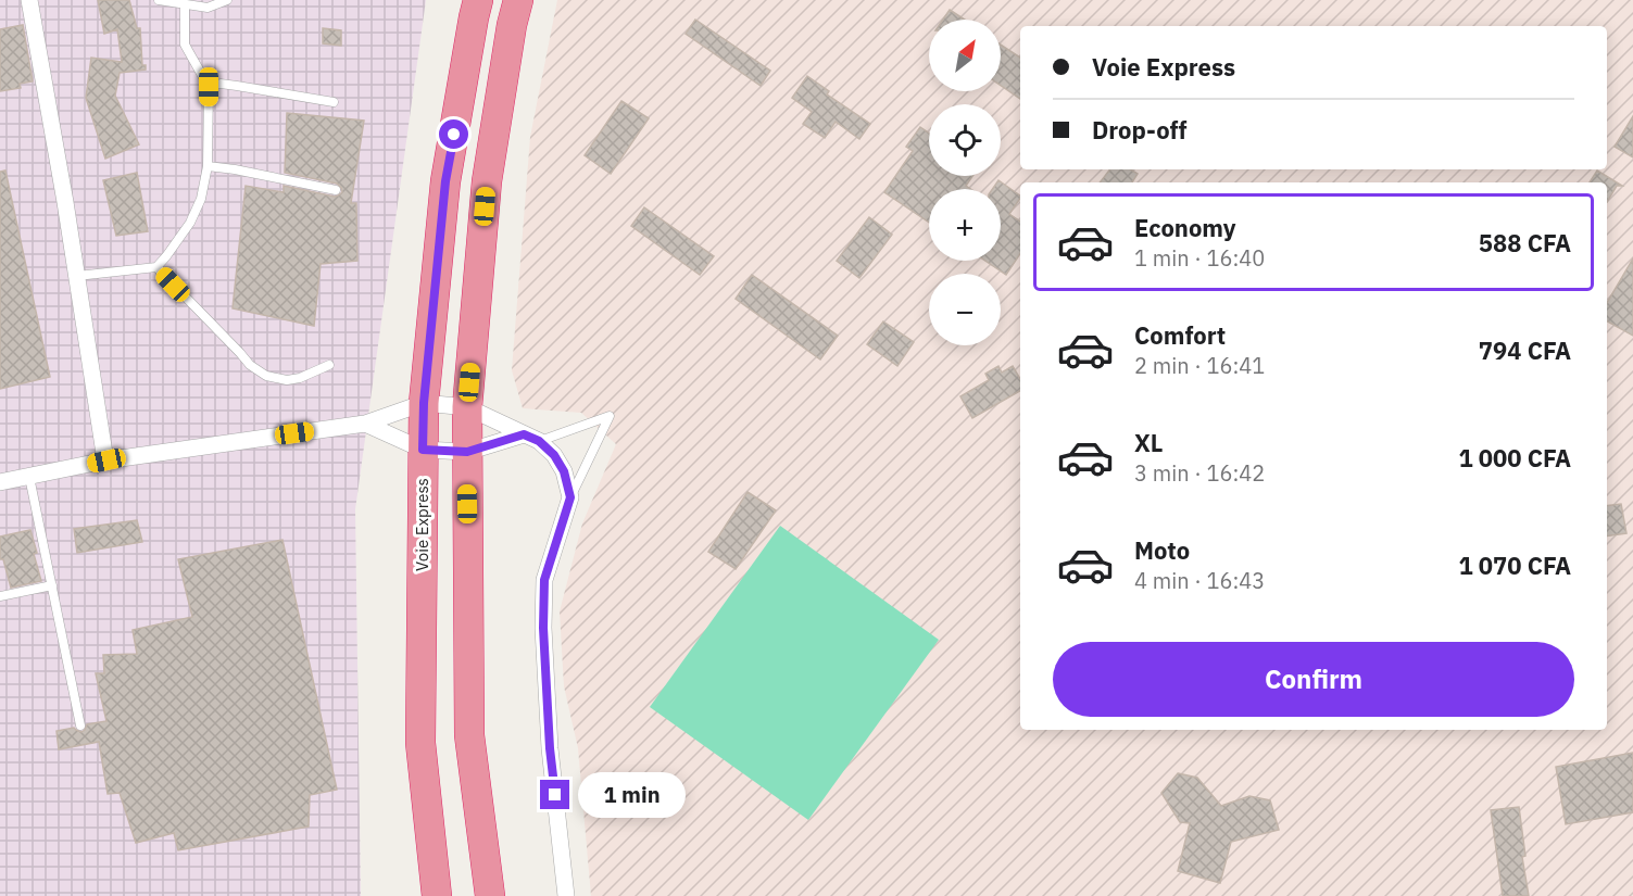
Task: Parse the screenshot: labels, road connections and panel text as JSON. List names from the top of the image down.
{
  "streets": {
    "highway": ["Voie Express"]
  },
  "north": "top right",
  "page": {
    "map_buttons": ["+", "−"],
    "banner": ["Voie Express", "Drop-off"],
    "list": [
      {
        "name": "Economy",
        "note": "1 min · 16:40",
        "value": "588 CFA"
      },
      {
        "name": "Comfort",
        "note": "2 min · 16:41",
        "value": "794 CFA"
      },
      {
        "name": "XL",
        "note": "3 min · 16:42",
        "value": "1 000 CFA"
      },
      {
        "name": "Moto",
        "note": "4 min · 16:43",
        "value": "1 070 CFA"
      }
    ],
    "buttons": "Confirm",
    "bubble": "1 min"
  }
}
